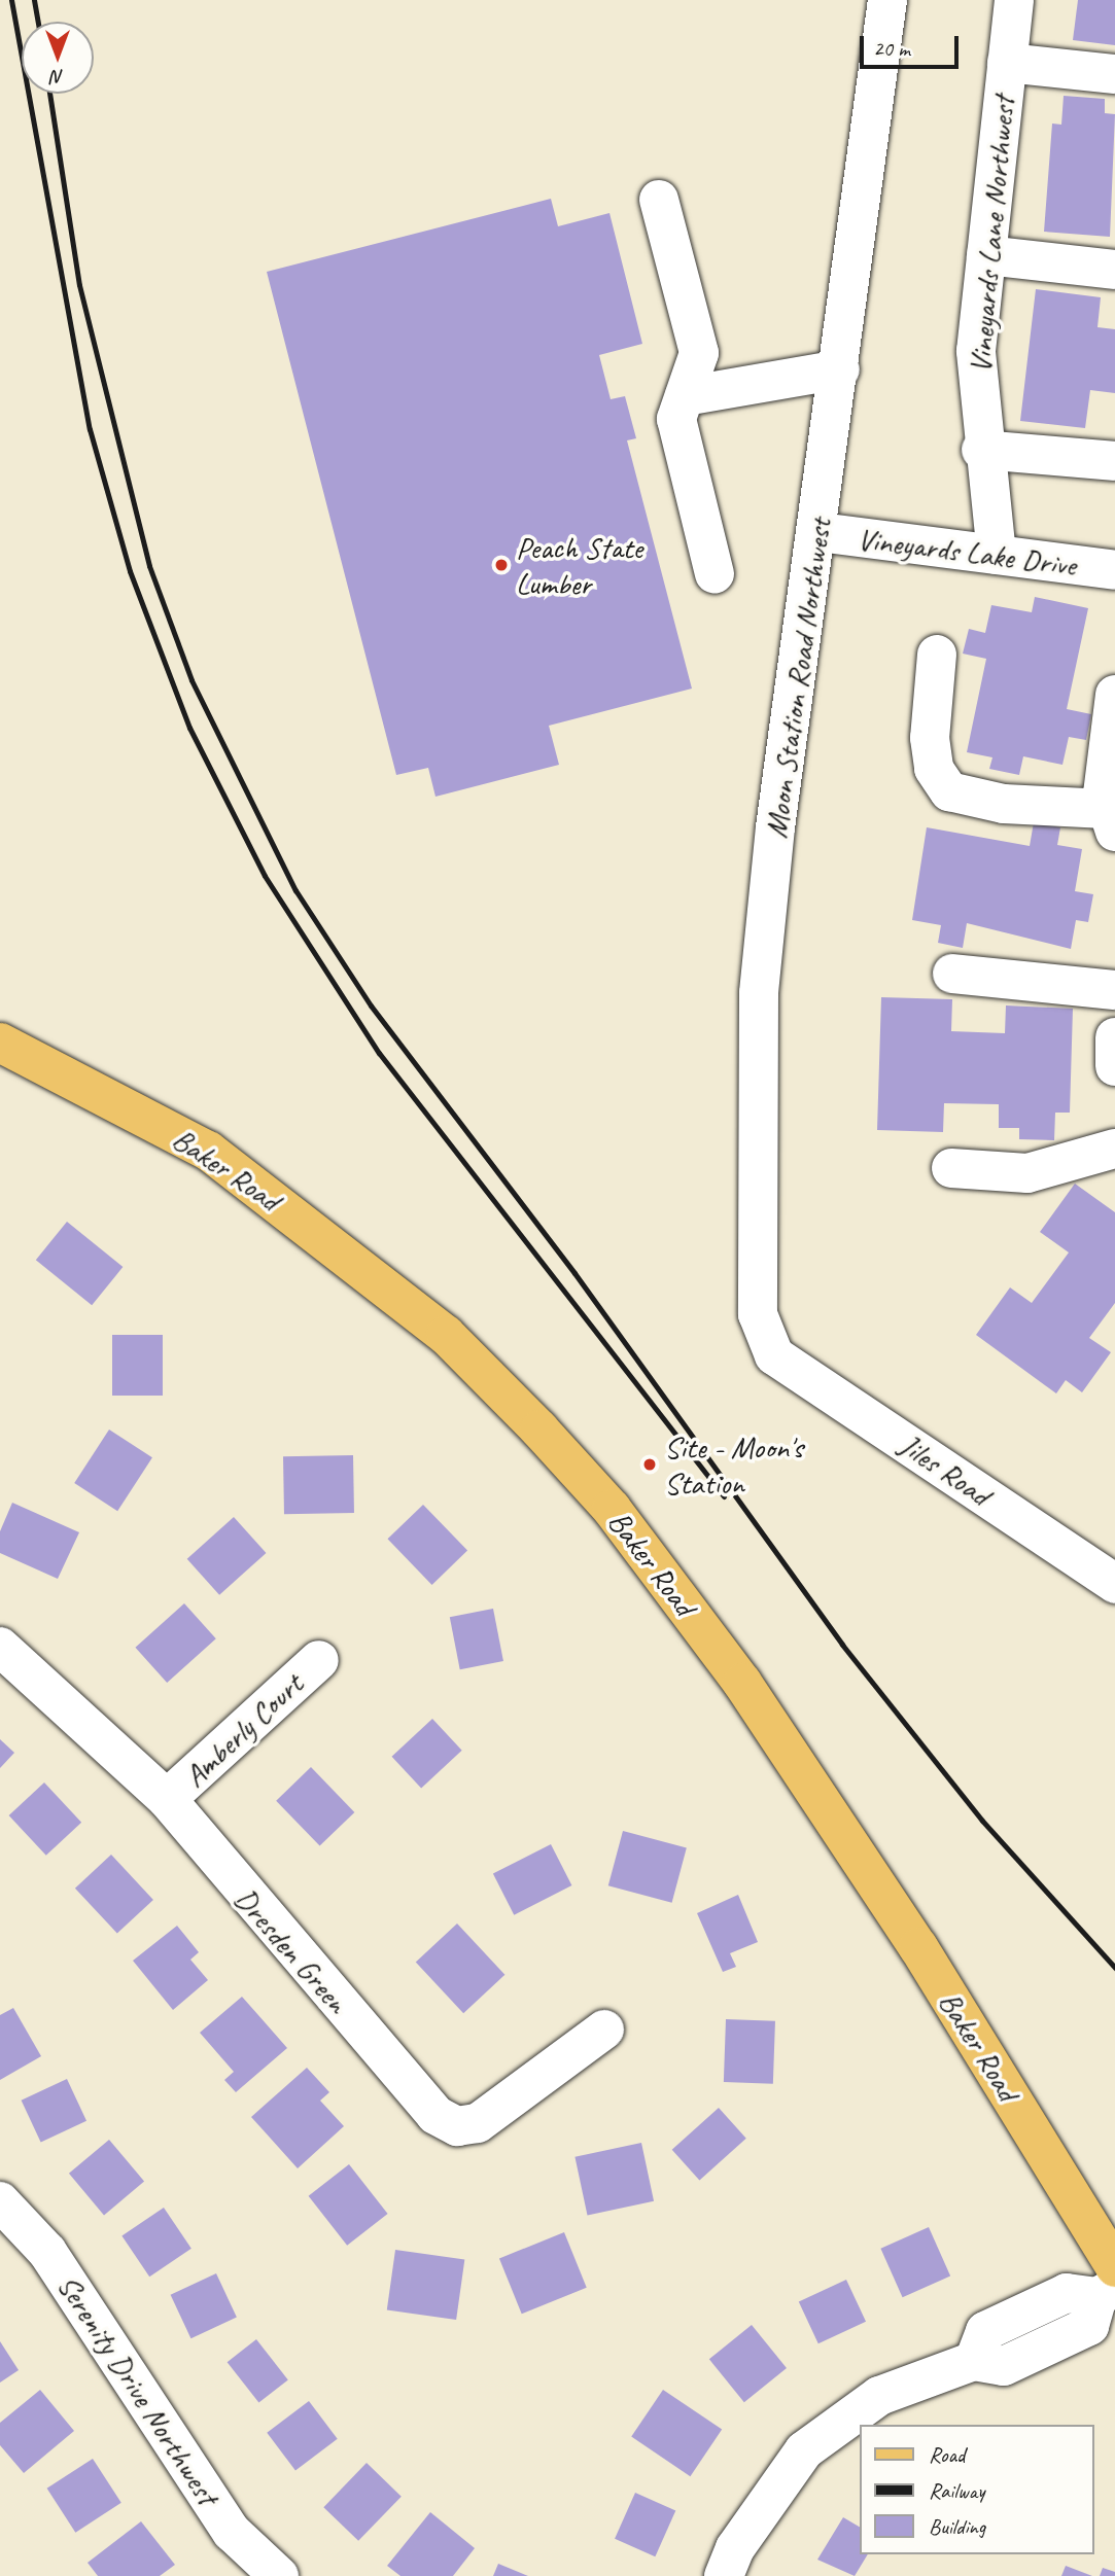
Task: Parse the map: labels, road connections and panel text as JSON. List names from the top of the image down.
{
  "streets": {
    "main road": ["Baker Road"],
    "street": [
      "Vineyards Lane Northwest",
      "Vineyards Lake Drive",
      "Moon Station Road Northwest",
      "Jiles Road",
      "Amberly Court",
      "Dresden Green",
      "Serenity Drive Northwest"
    ]
  },
  "crossings": [
    ["Vineyards Lane Northwest", "Vineyards Lake Drive"],
    ["Vineyards Lake Drive", "Moon Station Road Northwest"],
    ["Moon Station Road Northwest", "Jiles Road"],
    ["Amberly Court", "Dresden Green"]
  ],
  "places": ["Peach State Lumber", "Site - Moon's Station"],
  "legend": ["Road", "Railway", "Building"],
  "scale_bar": "20 m",
  "north": "bottom"
}
